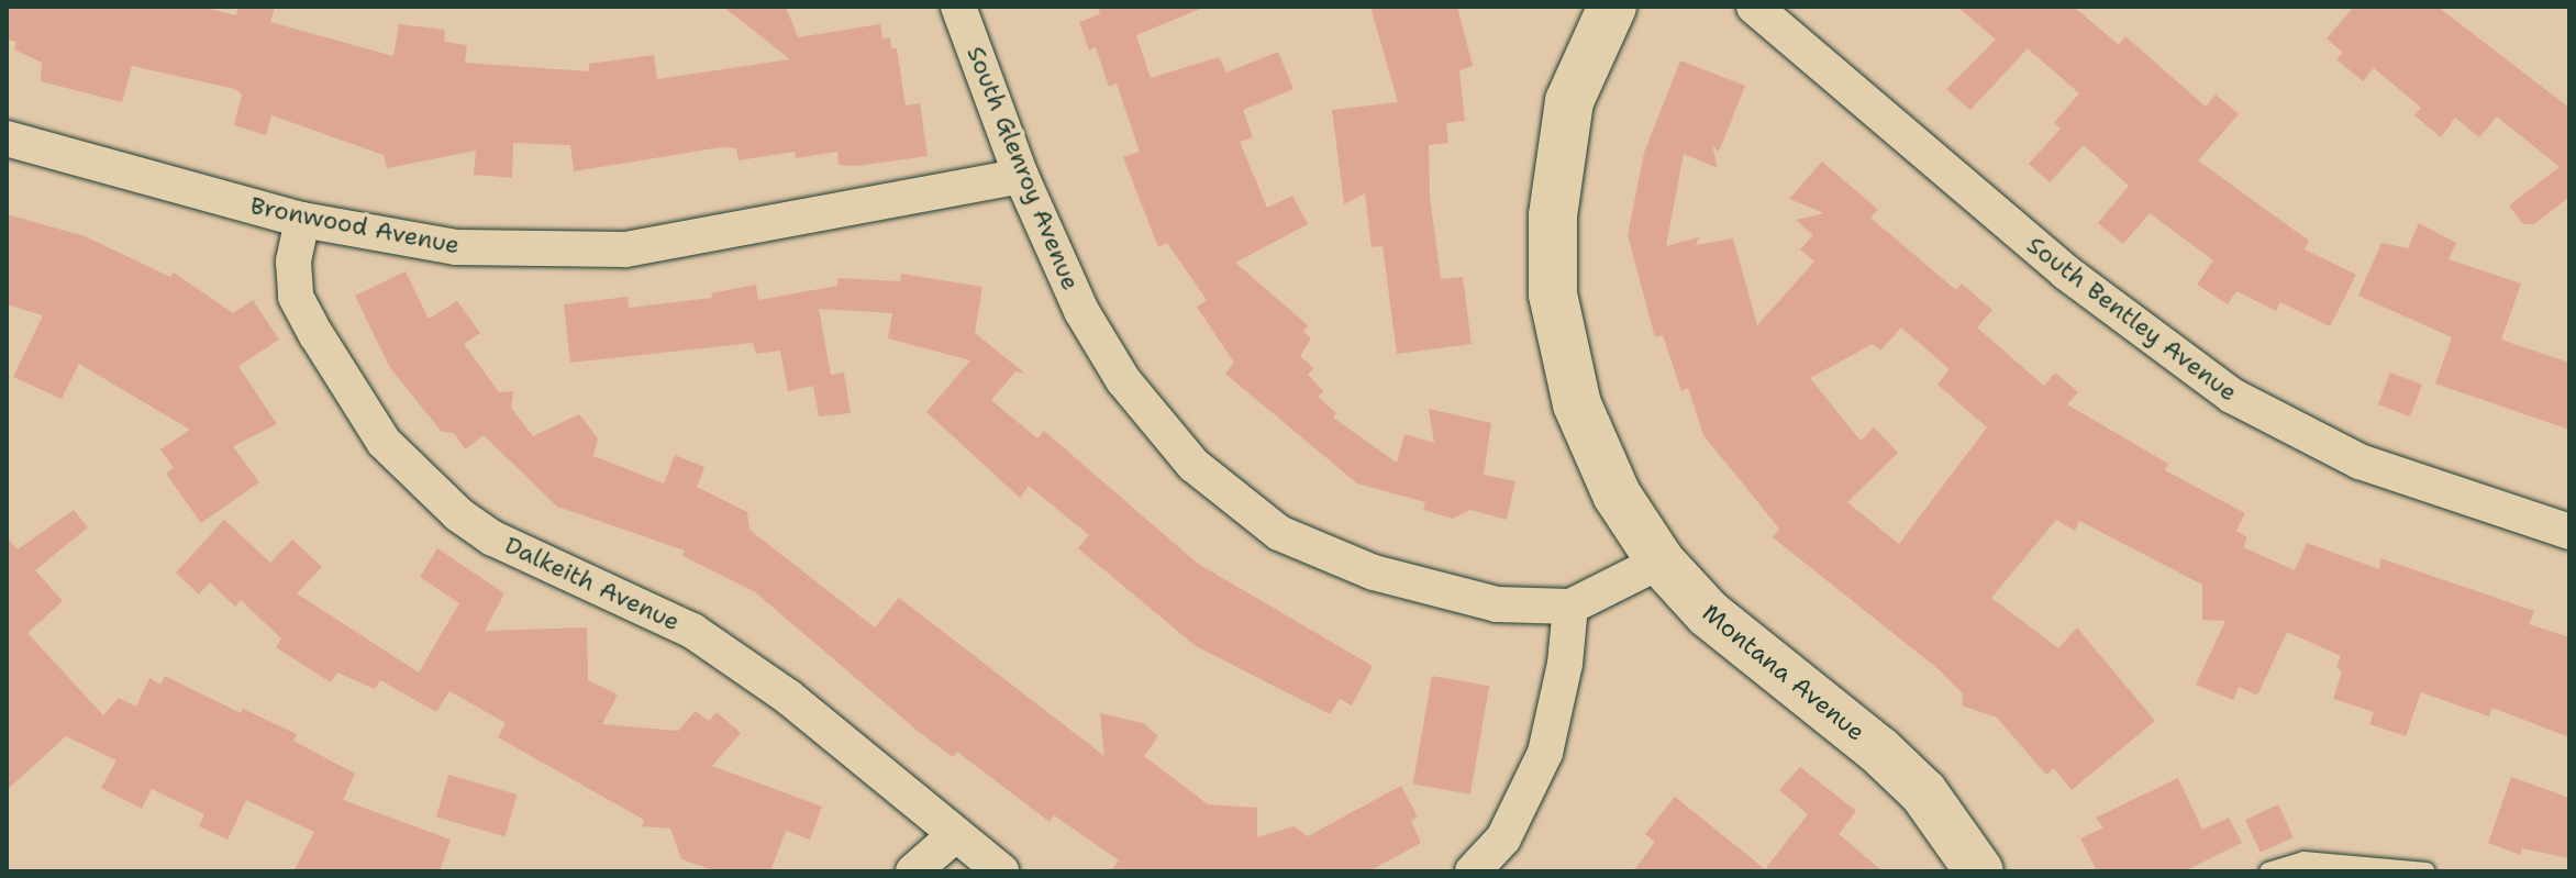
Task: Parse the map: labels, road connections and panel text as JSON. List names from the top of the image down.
{
  "streets": {
    "street": [
      "South Glenroy Avenue",
      "Bronwood Avenue",
      "South Bentley Avenue",
      "Dalkeith Avenue",
      "Montana Avenue"
    ]
  },
  "crossings": [
    ["South Glenroy Avenue", "Bronwood Avenue"],
    ["South Glenroy Avenue", "Montana Avenue"],
    ["Bronwood Avenue", "Dalkeith Avenue"]
  ]
}
